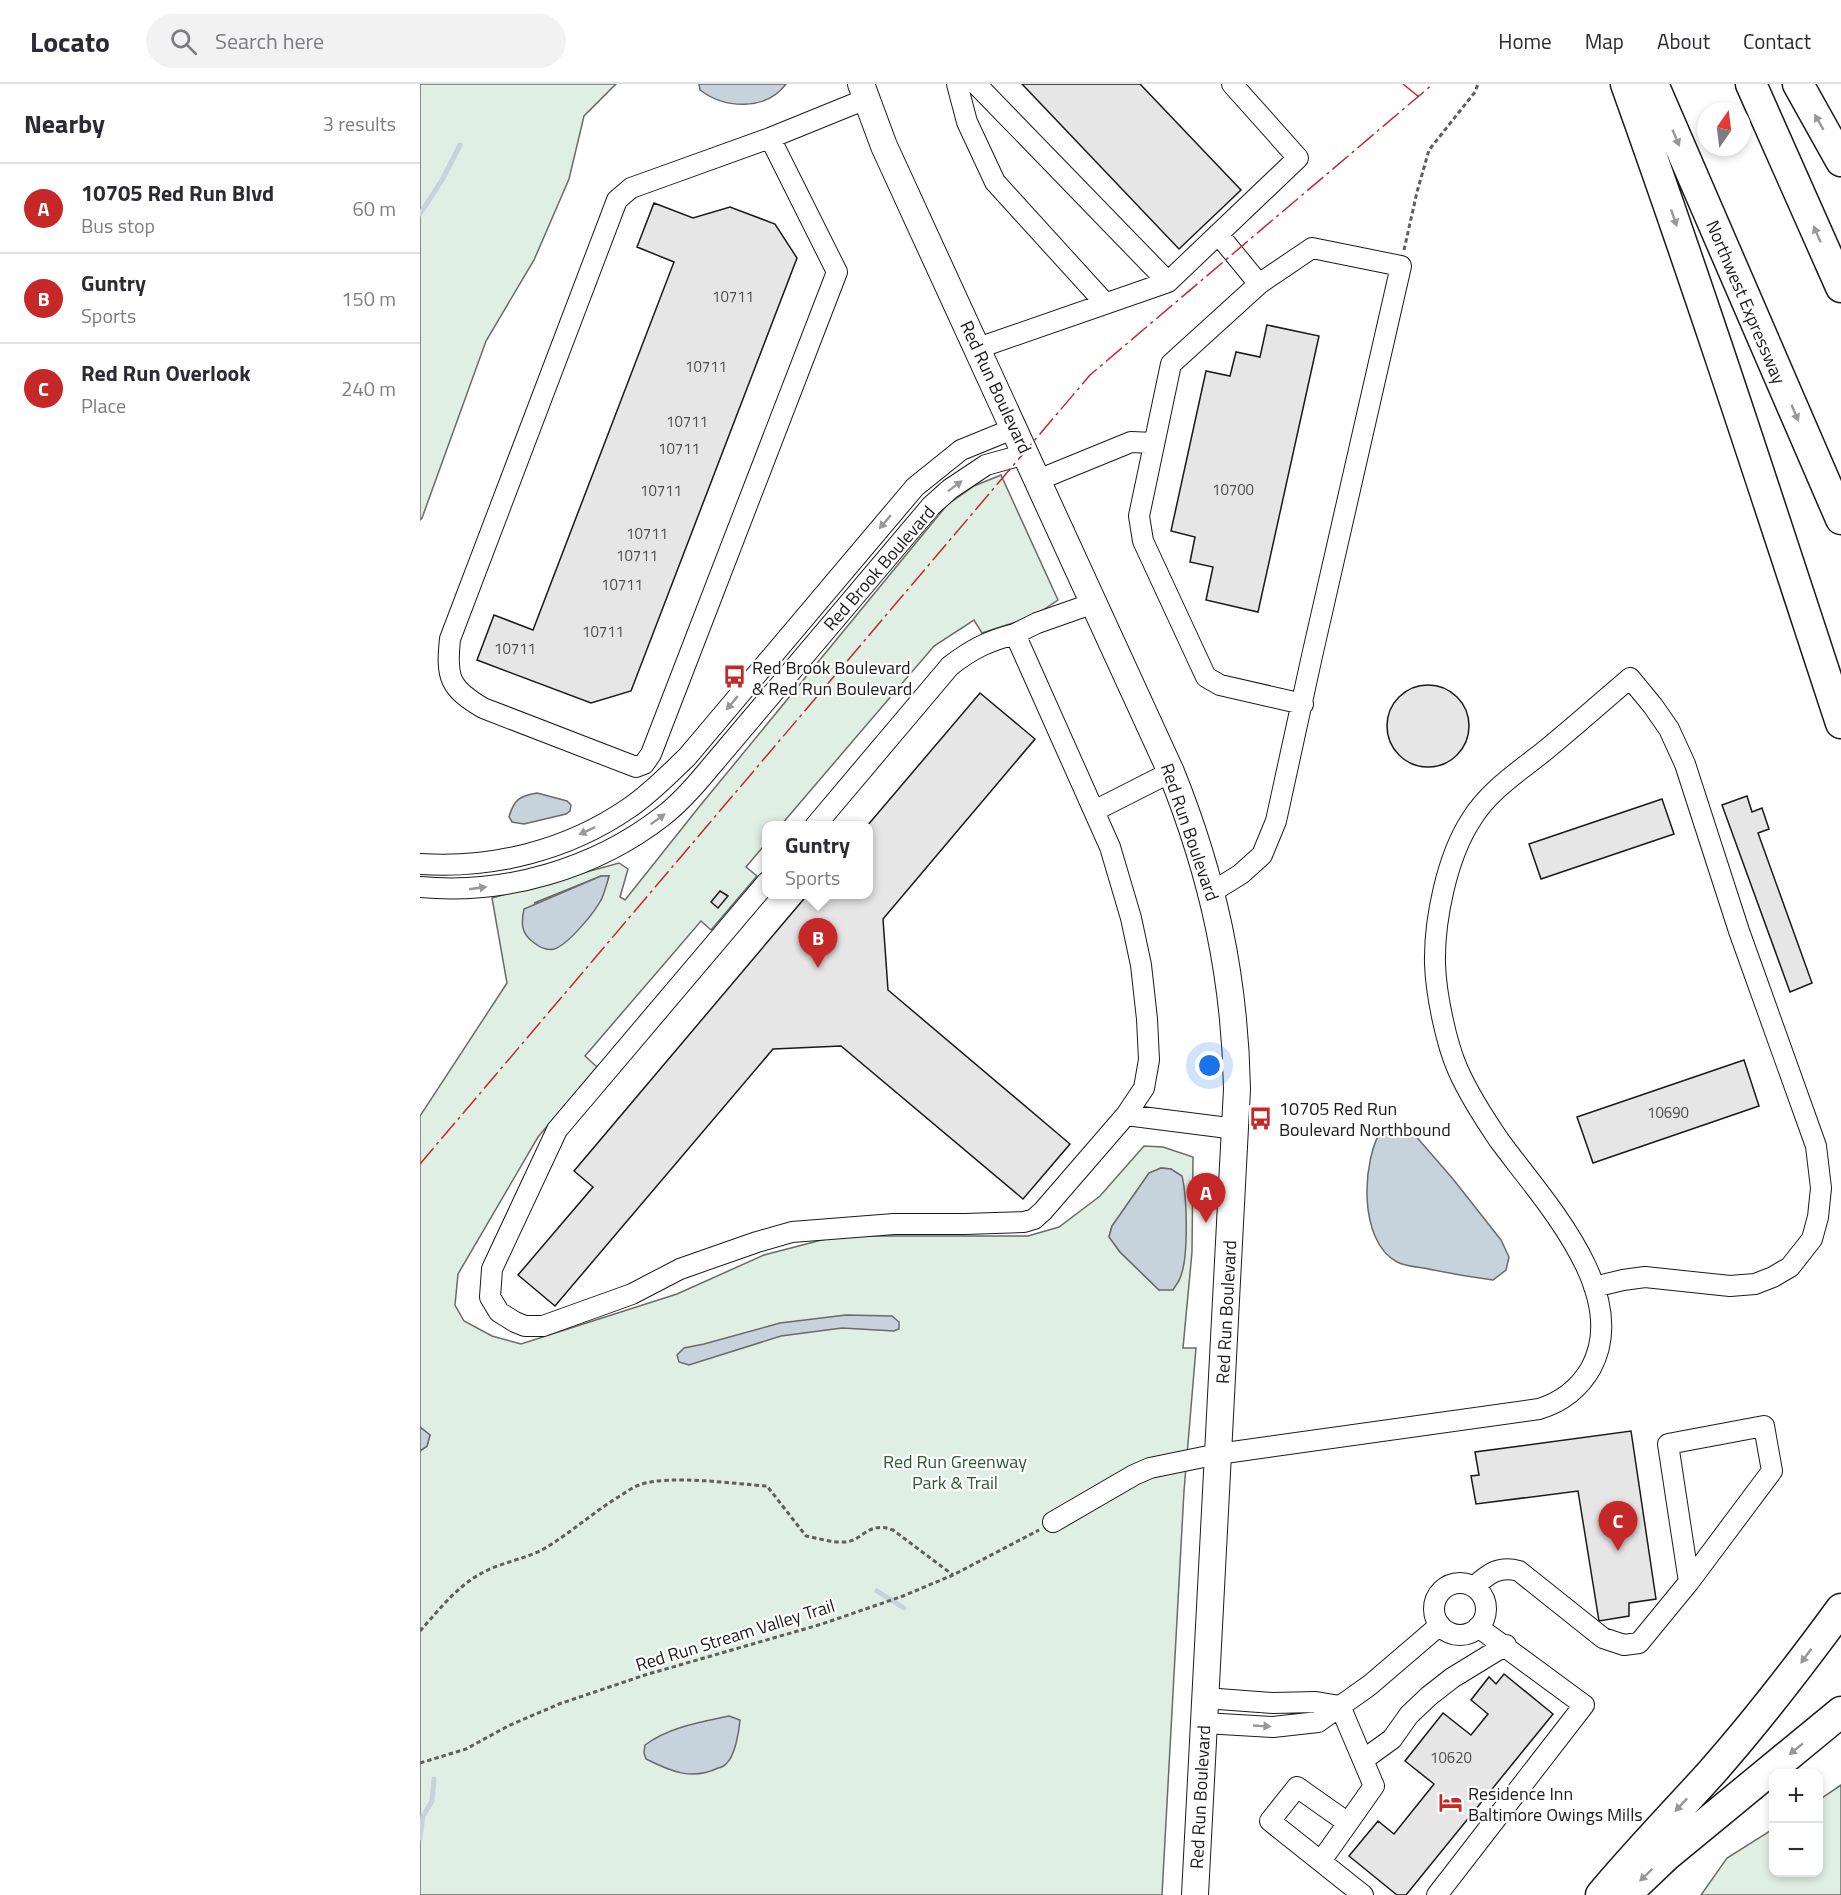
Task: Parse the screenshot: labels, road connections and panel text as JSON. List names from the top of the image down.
{
  "streets": {
    "highway": ["Northwest Expressway"],
    "main road": ["Red Run Boulevard"],
    "street": ["Red Brook Boulevard"],
    "path": ["Red Run Stream Valley Trail"]
  },
  "crossings": [
    ["Red Run Boulevard", "Red Brook Boulevard"]
  ],
  "parks": ["Red Run Greenway Park & Trail"],
  "places": {
    "bus stop": ["Red Brook Boulevard & Red Run Boulevard", "10705 Red Run Boulevard Northbound"],
    "hotel": ["Residence Inn Baltimore Owings Mills"]
  },
  "house_numbers": [
    "10711",
    "10711",
    "10711",
    "10711",
    "10700",
    "10711",
    "10711",
    "10711",
    "10711",
    "10711",
    "10711",
    "10690",
    "10620"
  ],
  "north": "top",
  "page": {
    "header": "Locato",
    "search": "Search here",
    "nav": [
      "Home",
      "Map",
      "About",
      "Contact"
    ],
    "heading": ["Nearby", "3 results"],
    "list": [
      {
        "mark": "A",
        "name": "10705 Red Run Blvd",
        "note": "Bus stop",
        "value": "60 m"
      },
      {
        "mark": "B",
        "name": "Guntry",
        "note": "Sports",
        "value": "150 m"
      },
      {
        "mark": "C",
        "name": "Red Run Overlook",
        "note": "Place",
        "value": "240 m"
      }
    ],
    "popup": ["Guntry", "Sports"],
    "pins": ["B", "A", "C"],
    "map_buttons": ["+", "−"]
  }
}
